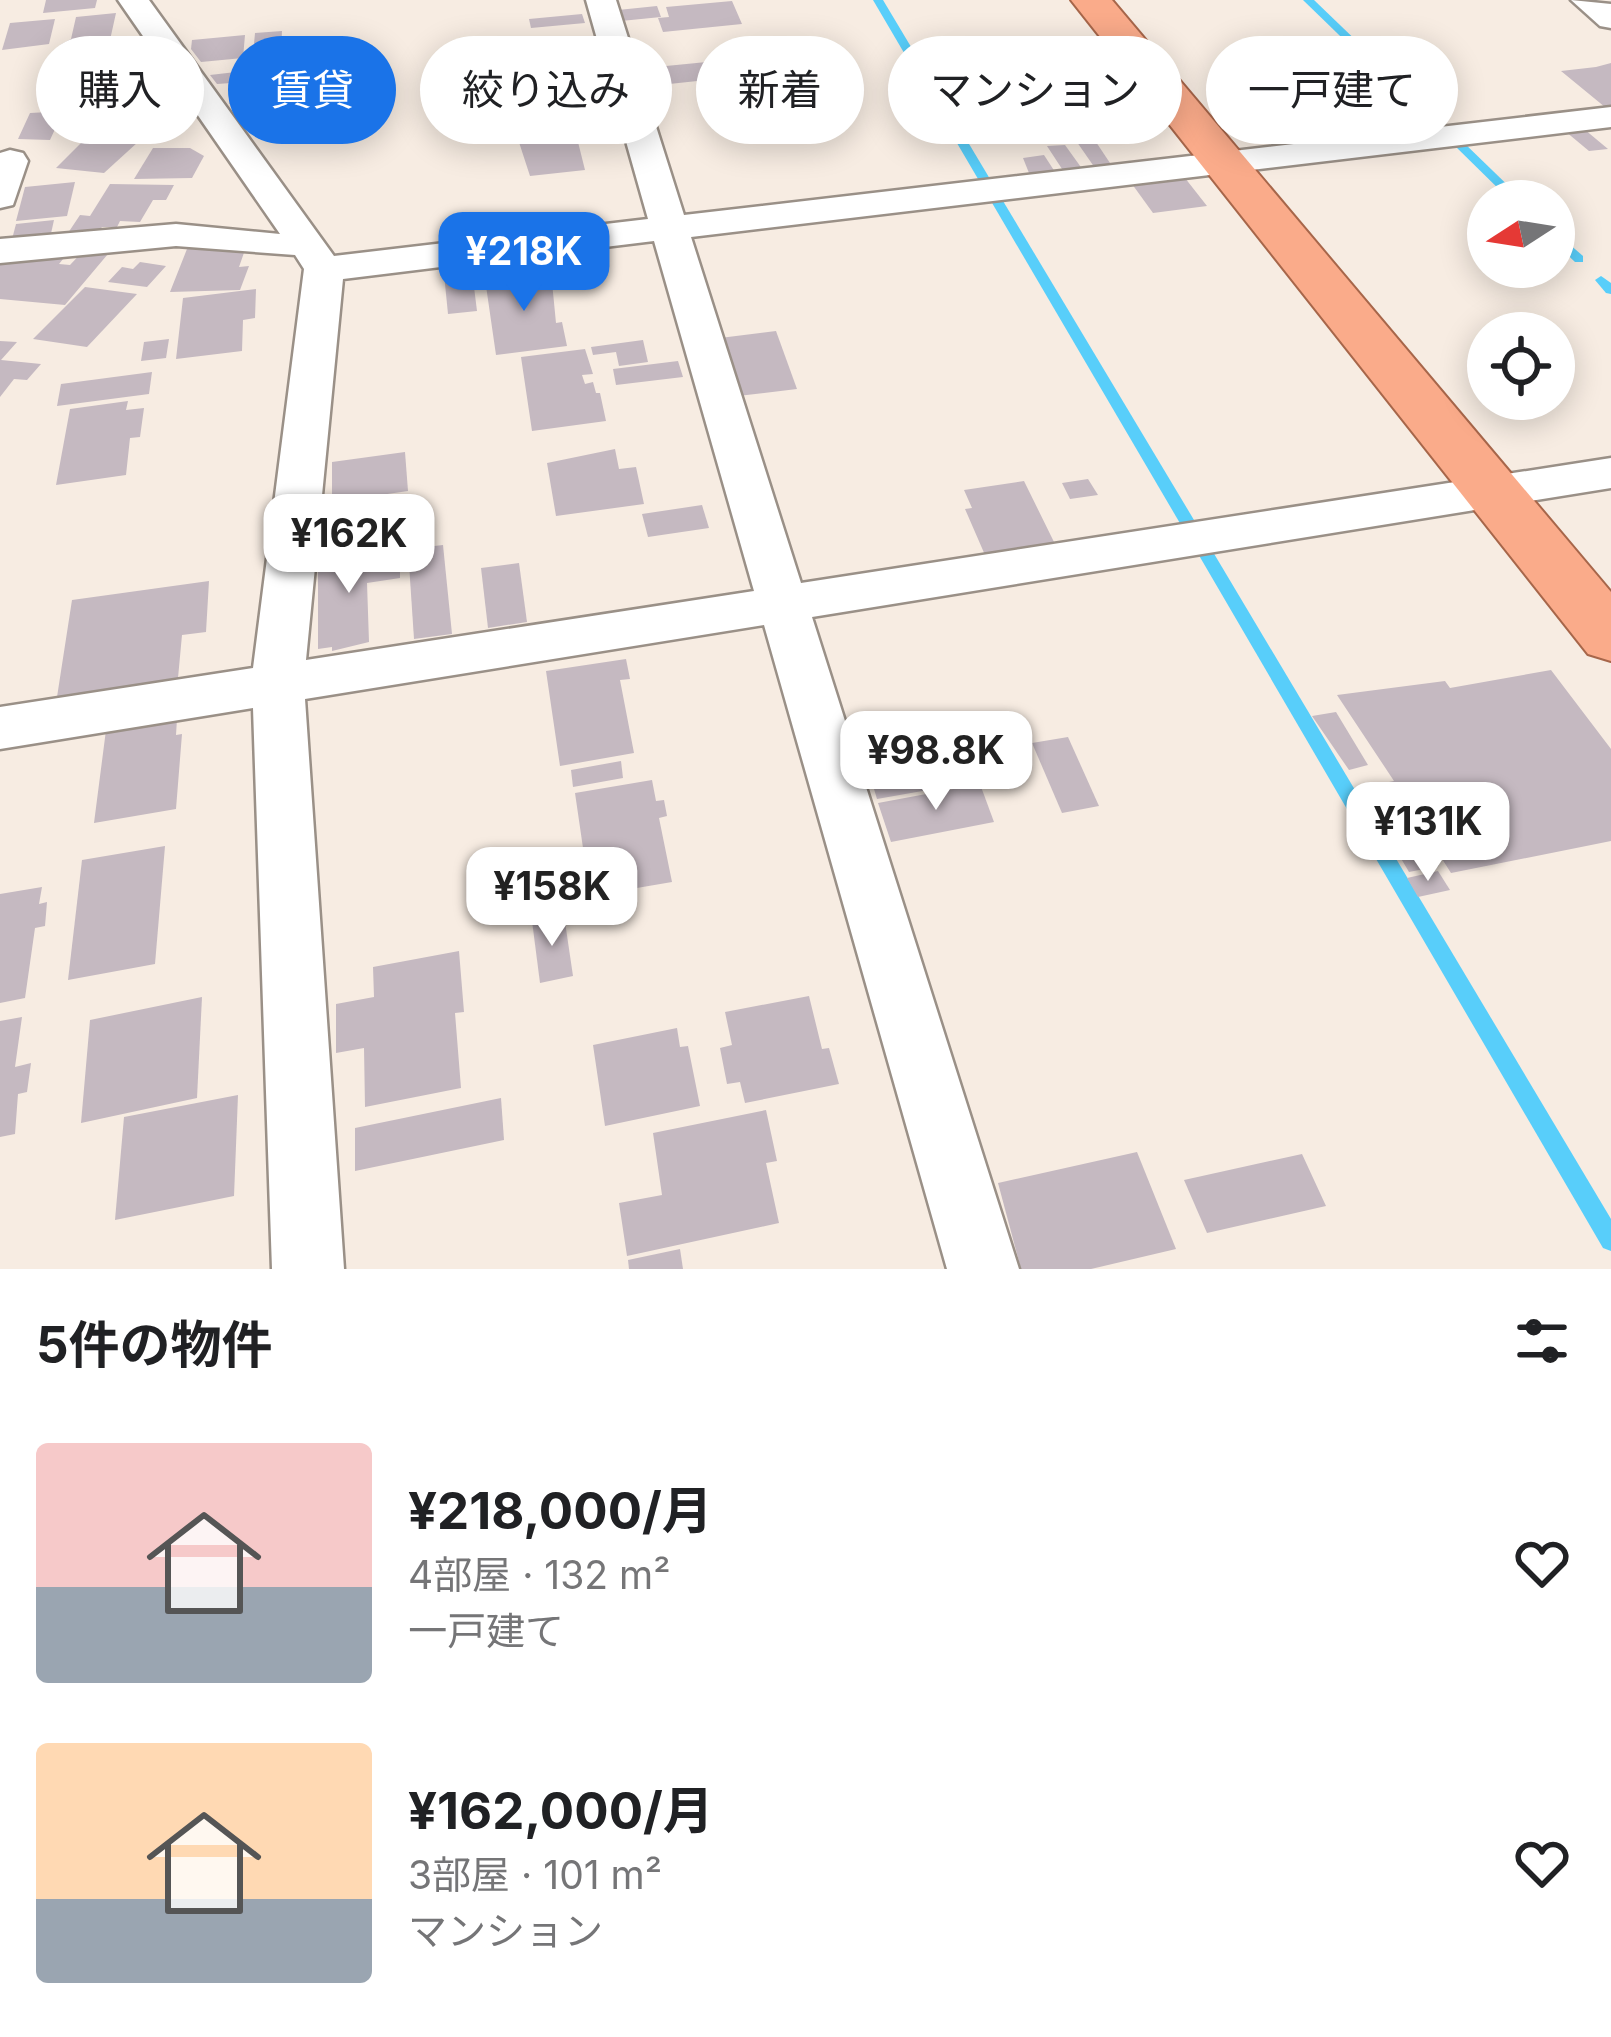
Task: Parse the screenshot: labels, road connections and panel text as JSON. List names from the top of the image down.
{
  "north": "left",
  "page": {
    "chip": [
      "購入",
      "賃貸",
      "絞り込み",
      "新着",
      "マンション",
      "一戸建て"
    ],
    "price": [
      "¥218K",
      "¥162K",
      "¥98.8K",
      "¥131K",
      "¥158K"
    ],
    "heading": "5件の物件",
    "list": [
      {
        "name": "¥218,000/月",
        "note": "4部屋 · 132 m² · 一戸建て"
      },
      {
        "name": "¥162,000/月",
        "note": "3部屋 · 101 m² · マンション"
      }
    ]
  }
}
